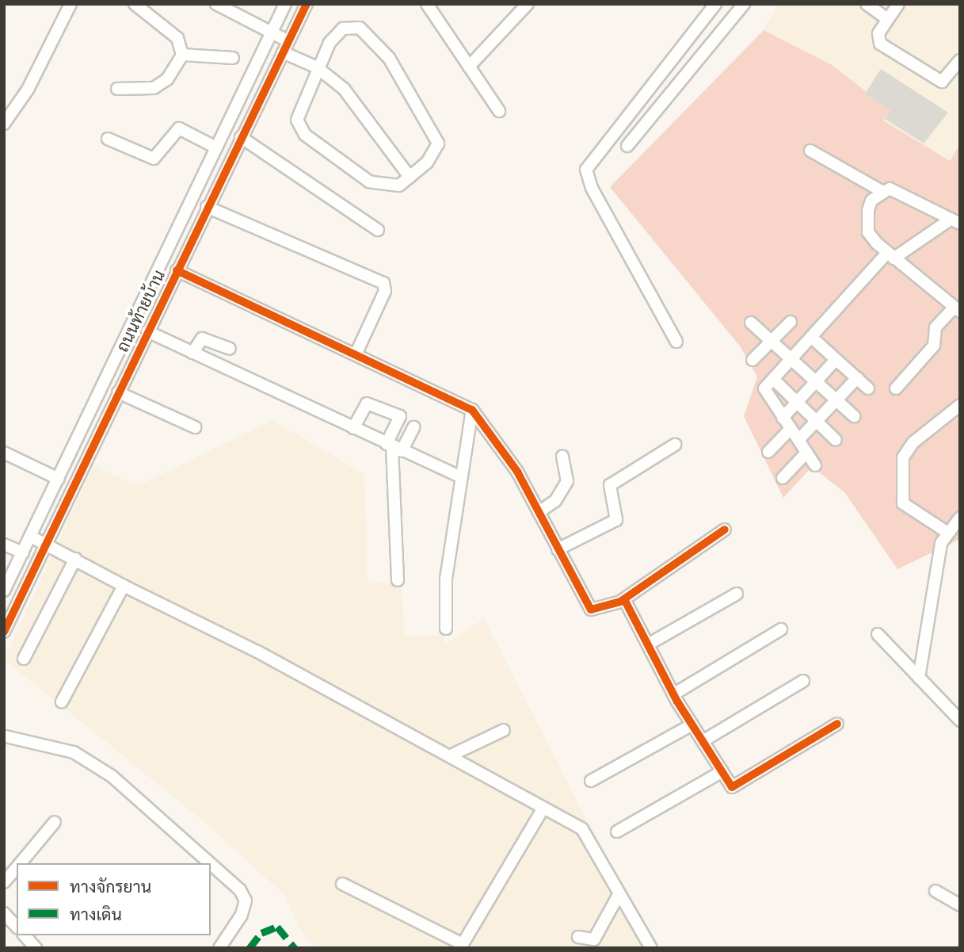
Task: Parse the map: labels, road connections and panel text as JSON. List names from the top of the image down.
{
  "streets": {
    "street": ["ถนนท้ายบ้าน"]
  },
  "legend": ["ทางจักรยาน", "ทางเดิน"]
}
